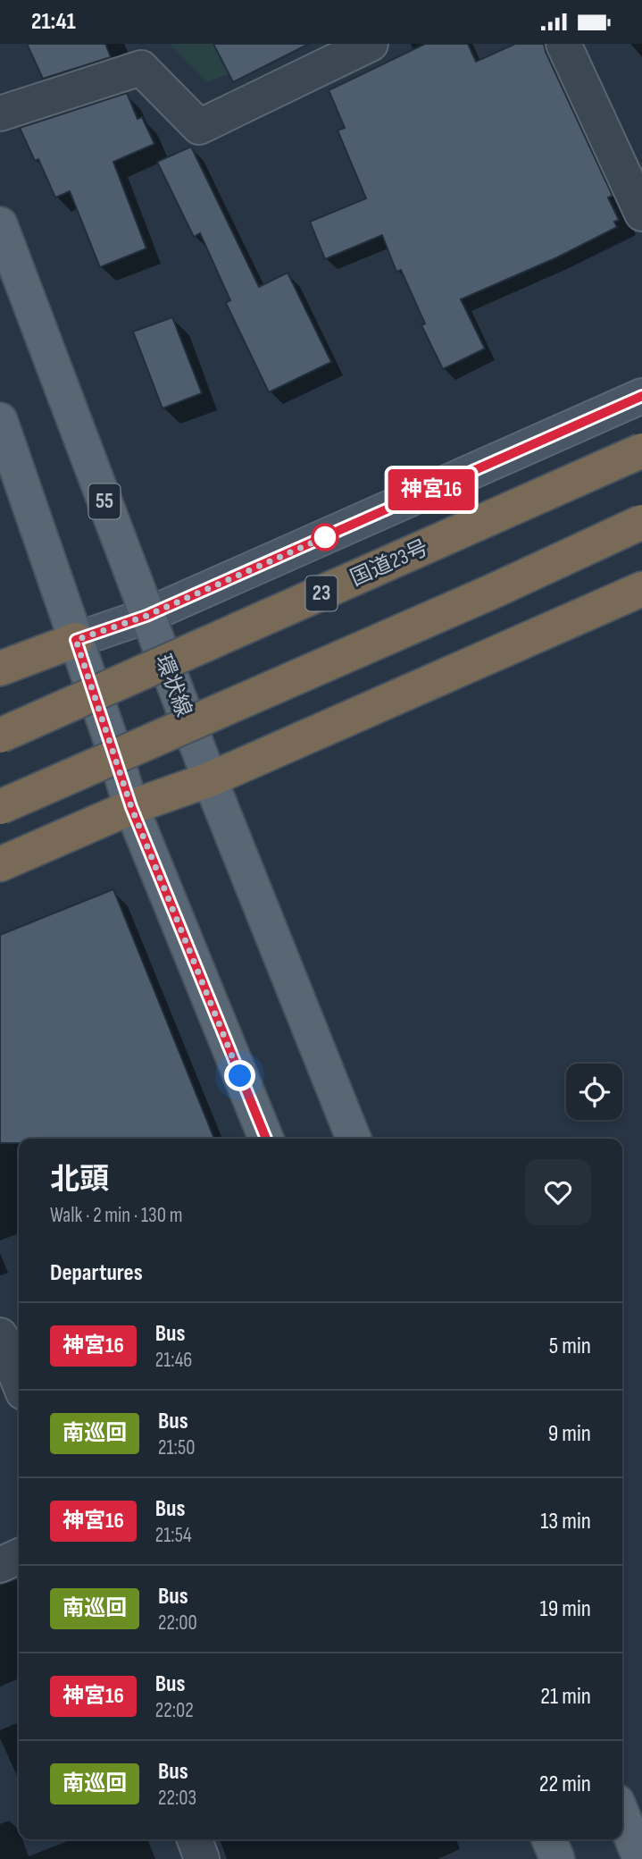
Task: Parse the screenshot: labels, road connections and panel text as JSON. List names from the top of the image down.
{
  "streets": {
    "highway": ["国道23号", "23"],
    "main road": ["55", "環状線"]
  },
  "lines": ["bus line 神宮16"],
  "page": {
    "status": "21:41",
    "on_map": "神宮16",
    "heading": [
      ["北頭", "Walk · 2 min · 130 m"],
      "Departures"
    ],
    "list": [
      {
        "mark": "神宮16",
        "name": "Bus",
        "note": "21:46",
        "value": "5 min"
      },
      {
        "mark": "南巡回",
        "name": "Bus",
        "note": "21:50",
        "value": "9 min"
      },
      {
        "mark": "神宮16",
        "name": "Bus",
        "note": "21:54",
        "value": "13 min"
      },
      {
        "mark": "南巡回",
        "name": "Bus",
        "note": "22:00",
        "value": "19 min"
      },
      {
        "mark": "神宮16",
        "name": "Bus",
        "note": "22:02",
        "value": "21 min"
      },
      {
        "mark": "南巡回",
        "name": "Bus",
        "note": "22:03",
        "value": "22 min"
      }
    ]
  }
}
